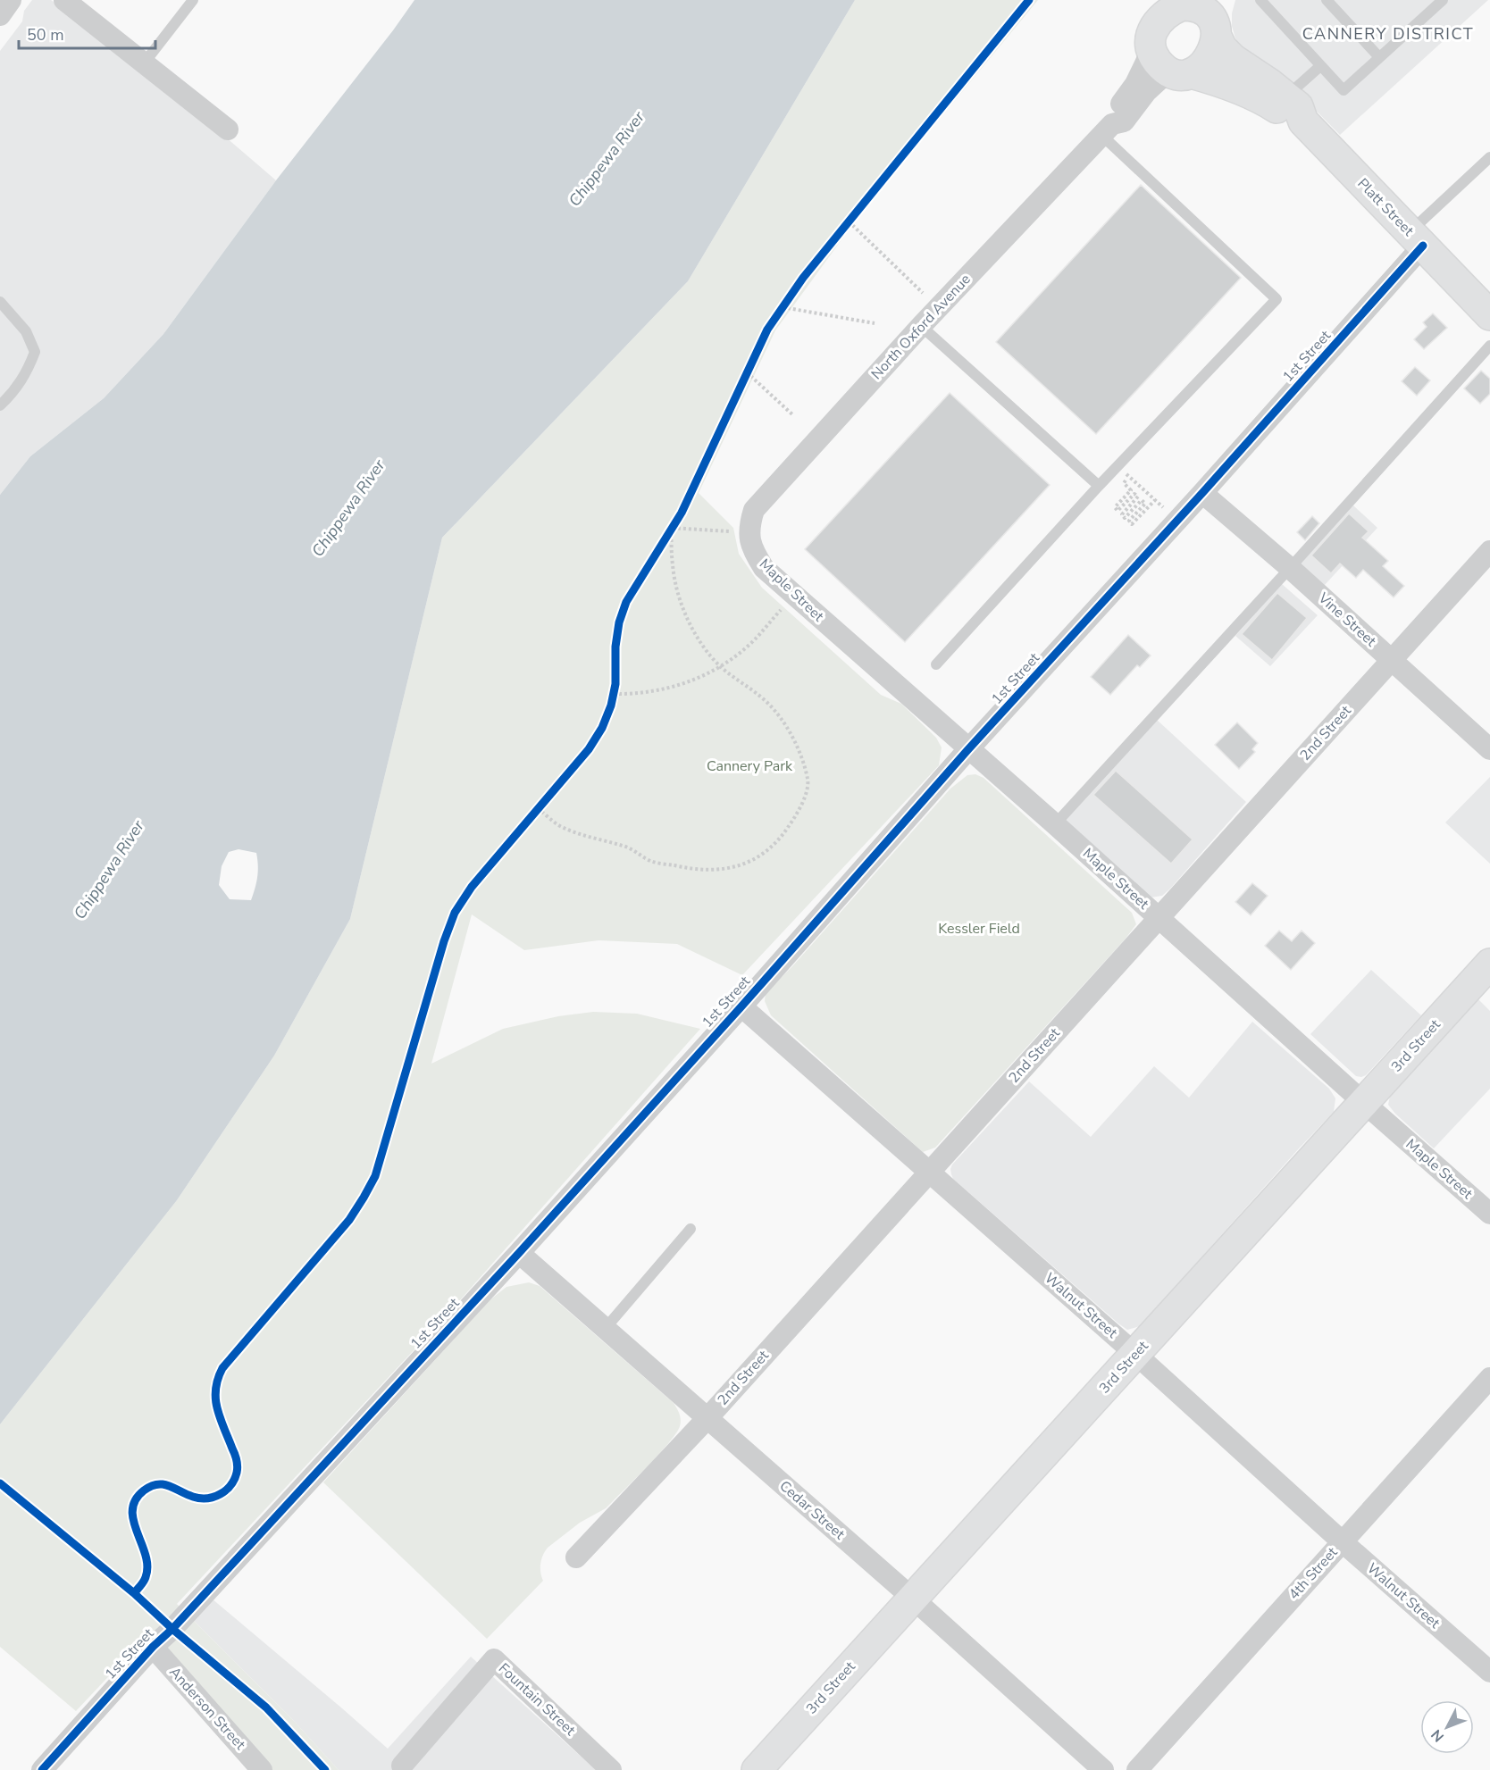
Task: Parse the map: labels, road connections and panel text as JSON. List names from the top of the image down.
{
  "streets": {
    "main road": ["Platt Street", "3rd Street"],
    "street": [
      "North Oxford Avenue",
      "1st Street",
      "Maple Street",
      "Vine Street",
      "2nd Street",
      "Walnut Street",
      "Cedar Street",
      "4th Street",
      "Fountain Street",
      "Anderson Street"
    ]
  },
  "crossings": [
    ["Platt Street", "North Oxford Avenue"],
    ["Platt Street", "1st Street"],
    ["North Oxford Avenue", "Maple Street"],
    ["1st Street", "Maple Street"],
    ["1st Street", "Vine Street"],
    ["1st Street", "Walnut Street"],
    ["1st Street", "Cedar Street"],
    ["1st Street", "Anderson Street"],
    ["Maple Street", "2nd Street"],
    ["Maple Street", "3rd Street"],
    ["Vine Street", "2nd Street"],
    ["2nd Street", "Walnut Street"],
    ["2nd Street", "Cedar Street"],
    ["3rd Street", "Walnut Street"],
    ["3rd Street", "Cedar Street"],
    ["Walnut Street", "4th Street"]
  ],
  "districts": ["CANNERY DISTRICT"],
  "water": ["Chippewa River"],
  "parks": ["Cannery Park", "Kessler Field"],
  "scale_bar": "50 m",
  "north": "bottom left"
}
